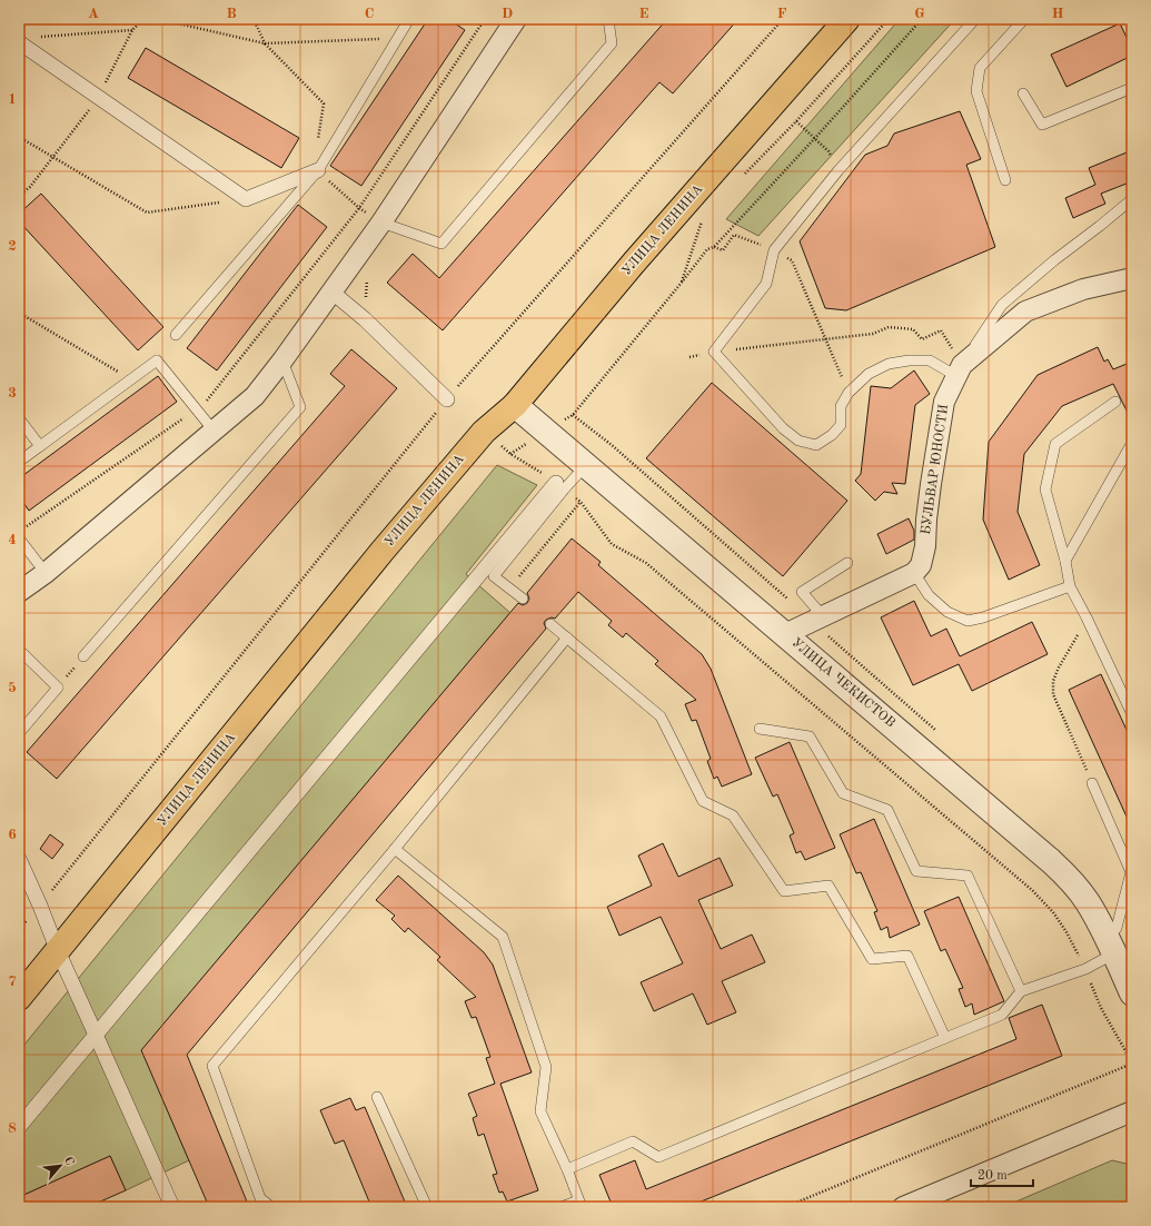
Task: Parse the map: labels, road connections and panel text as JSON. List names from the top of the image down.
{
  "streets": {
    "main road": ["УЛИЦА ЛЕНИНА"],
    "street": ["БУЛЬВАР ЮНОСТИ", "УЛИЦА ЧЕКИСТОВ"]
  },
  "crossings": [
    ["УЛИЦА ЛЕНИНА", "УЛИЦА ЧЕКИСТОВ"]
  ],
  "scale_bar": "20 m",
  "north": "top right",
  "grid": {
    "columns": [
      "A",
      "B",
      "C",
      "D",
      "E",
      "F",
      "G",
      "H"
    ],
    "rows": [
      "1",
      "2",
      "3",
      "4",
      "5",
      "6",
      "7",
      "8"
    ]
  }
}
